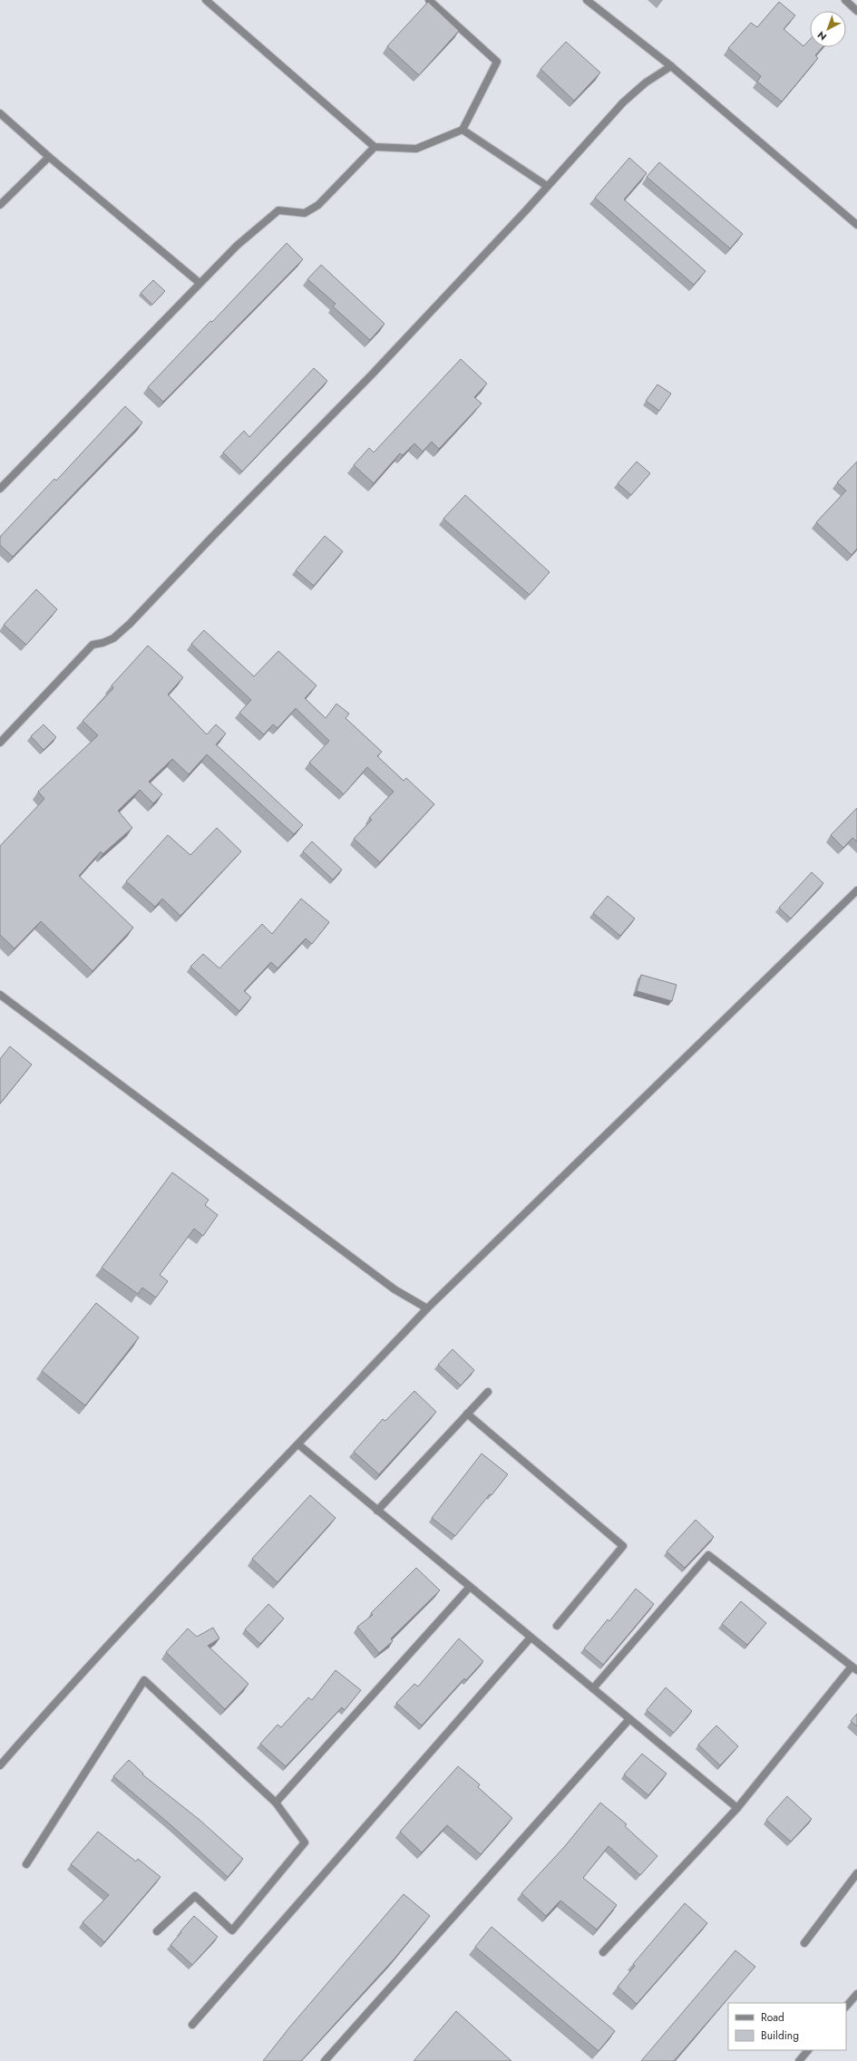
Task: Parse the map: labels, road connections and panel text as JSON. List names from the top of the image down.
{
  "legend": ["Road", "Building"],
  "north": "bottom left"
}
